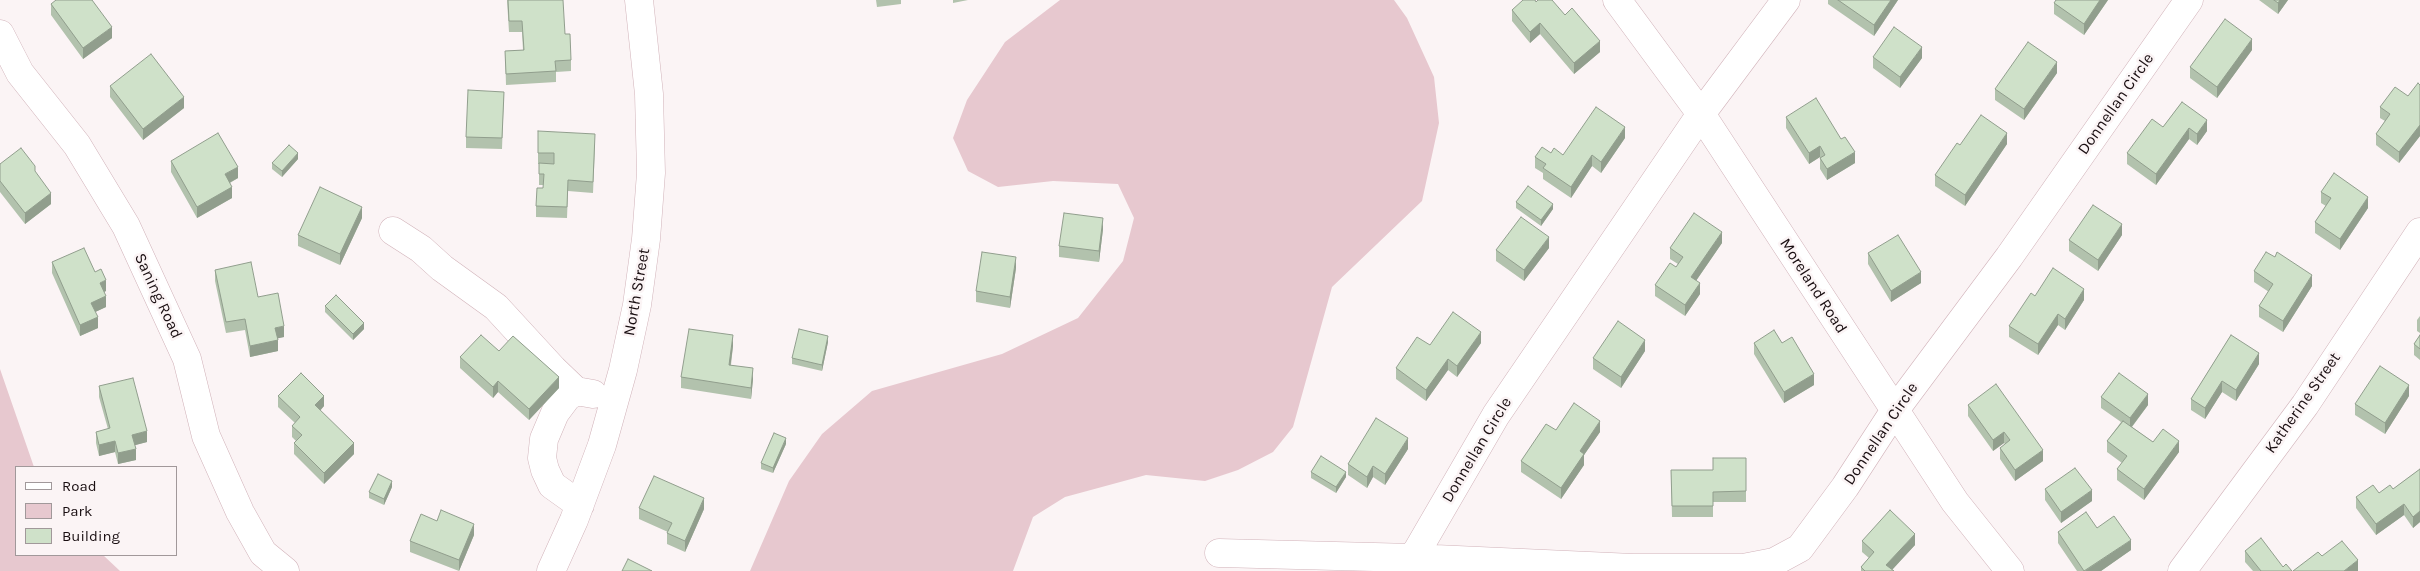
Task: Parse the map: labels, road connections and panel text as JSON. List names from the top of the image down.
{
  "streets": {
    "street": [
      "Donnellan Circle",
      "Moreland Road",
      "North Street",
      "Saning Road",
      "Katherine Street"
    ]
  },
  "crossings": [
    ["Donnellan Circle", "Moreland Road"]
  ],
  "legend": ["Road", "Park", "Building"]
}
